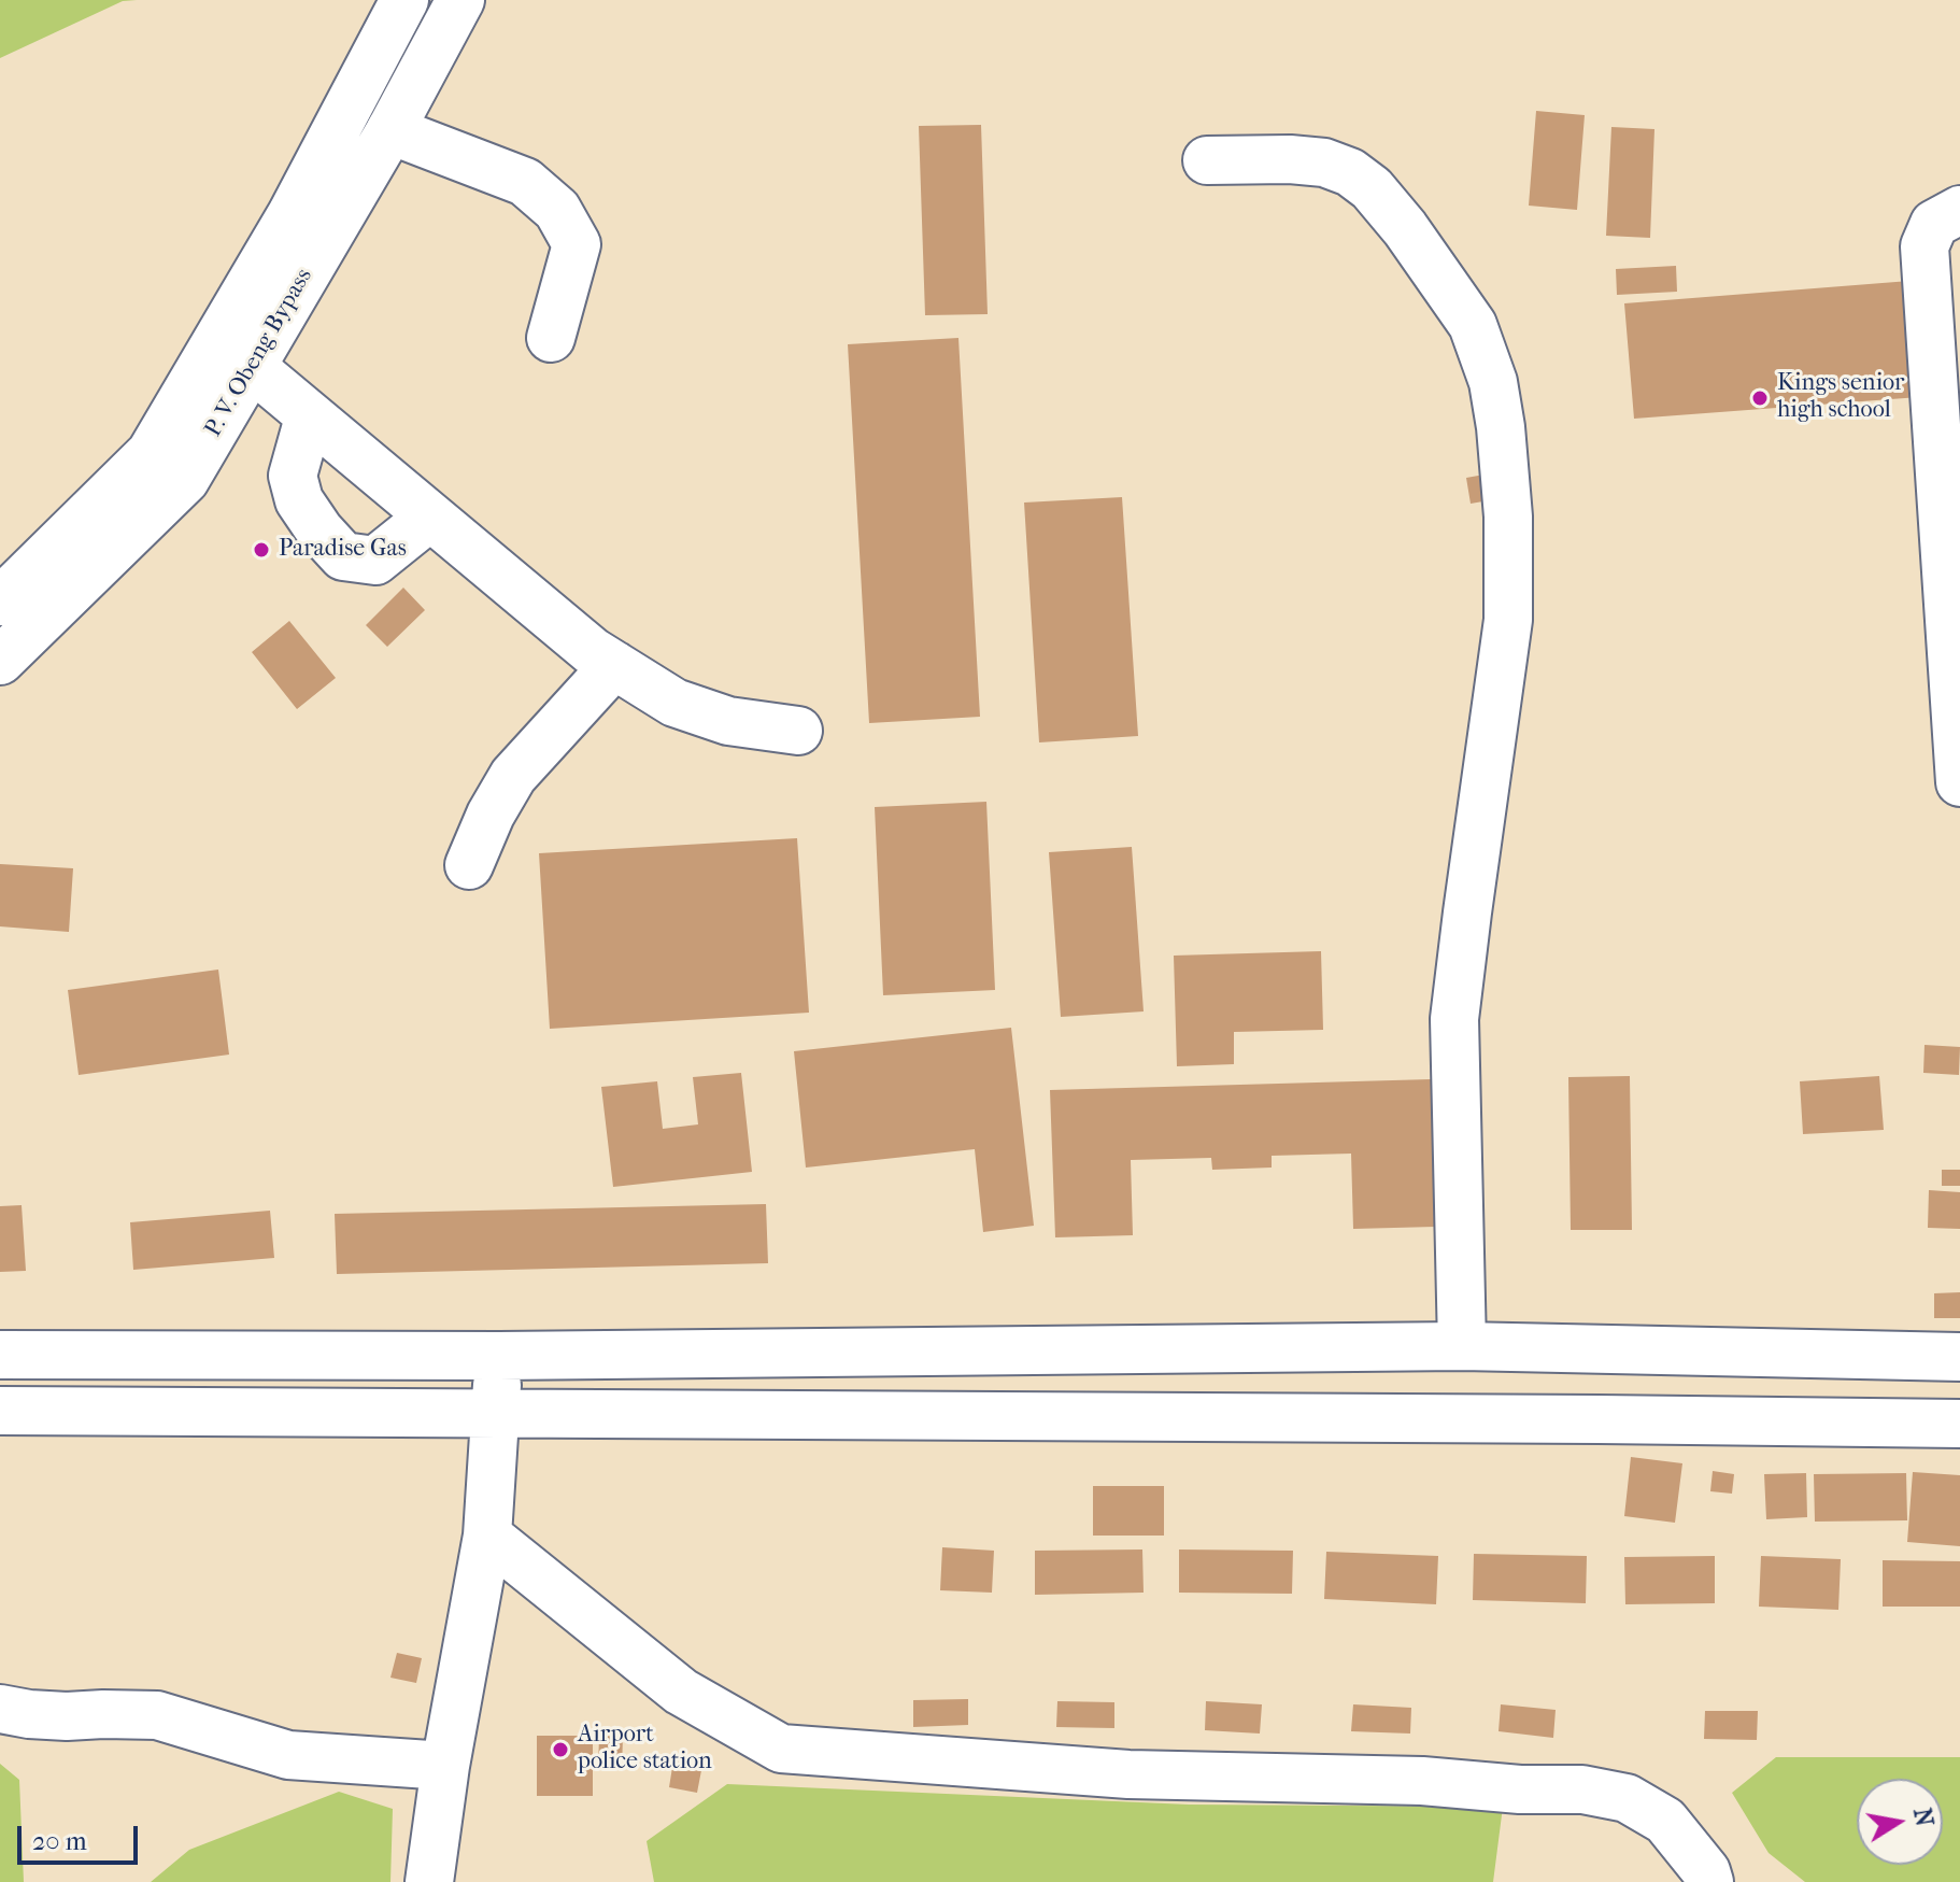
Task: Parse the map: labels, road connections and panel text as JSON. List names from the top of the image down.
{
  "streets": {
    "main road": ["P. V. Obeng Bypass"]
  },
  "places": ["Kings senior high school", "Paradise Gas", "Airport police station"],
  "scale_bar": "20 m",
  "north": "right"
}
